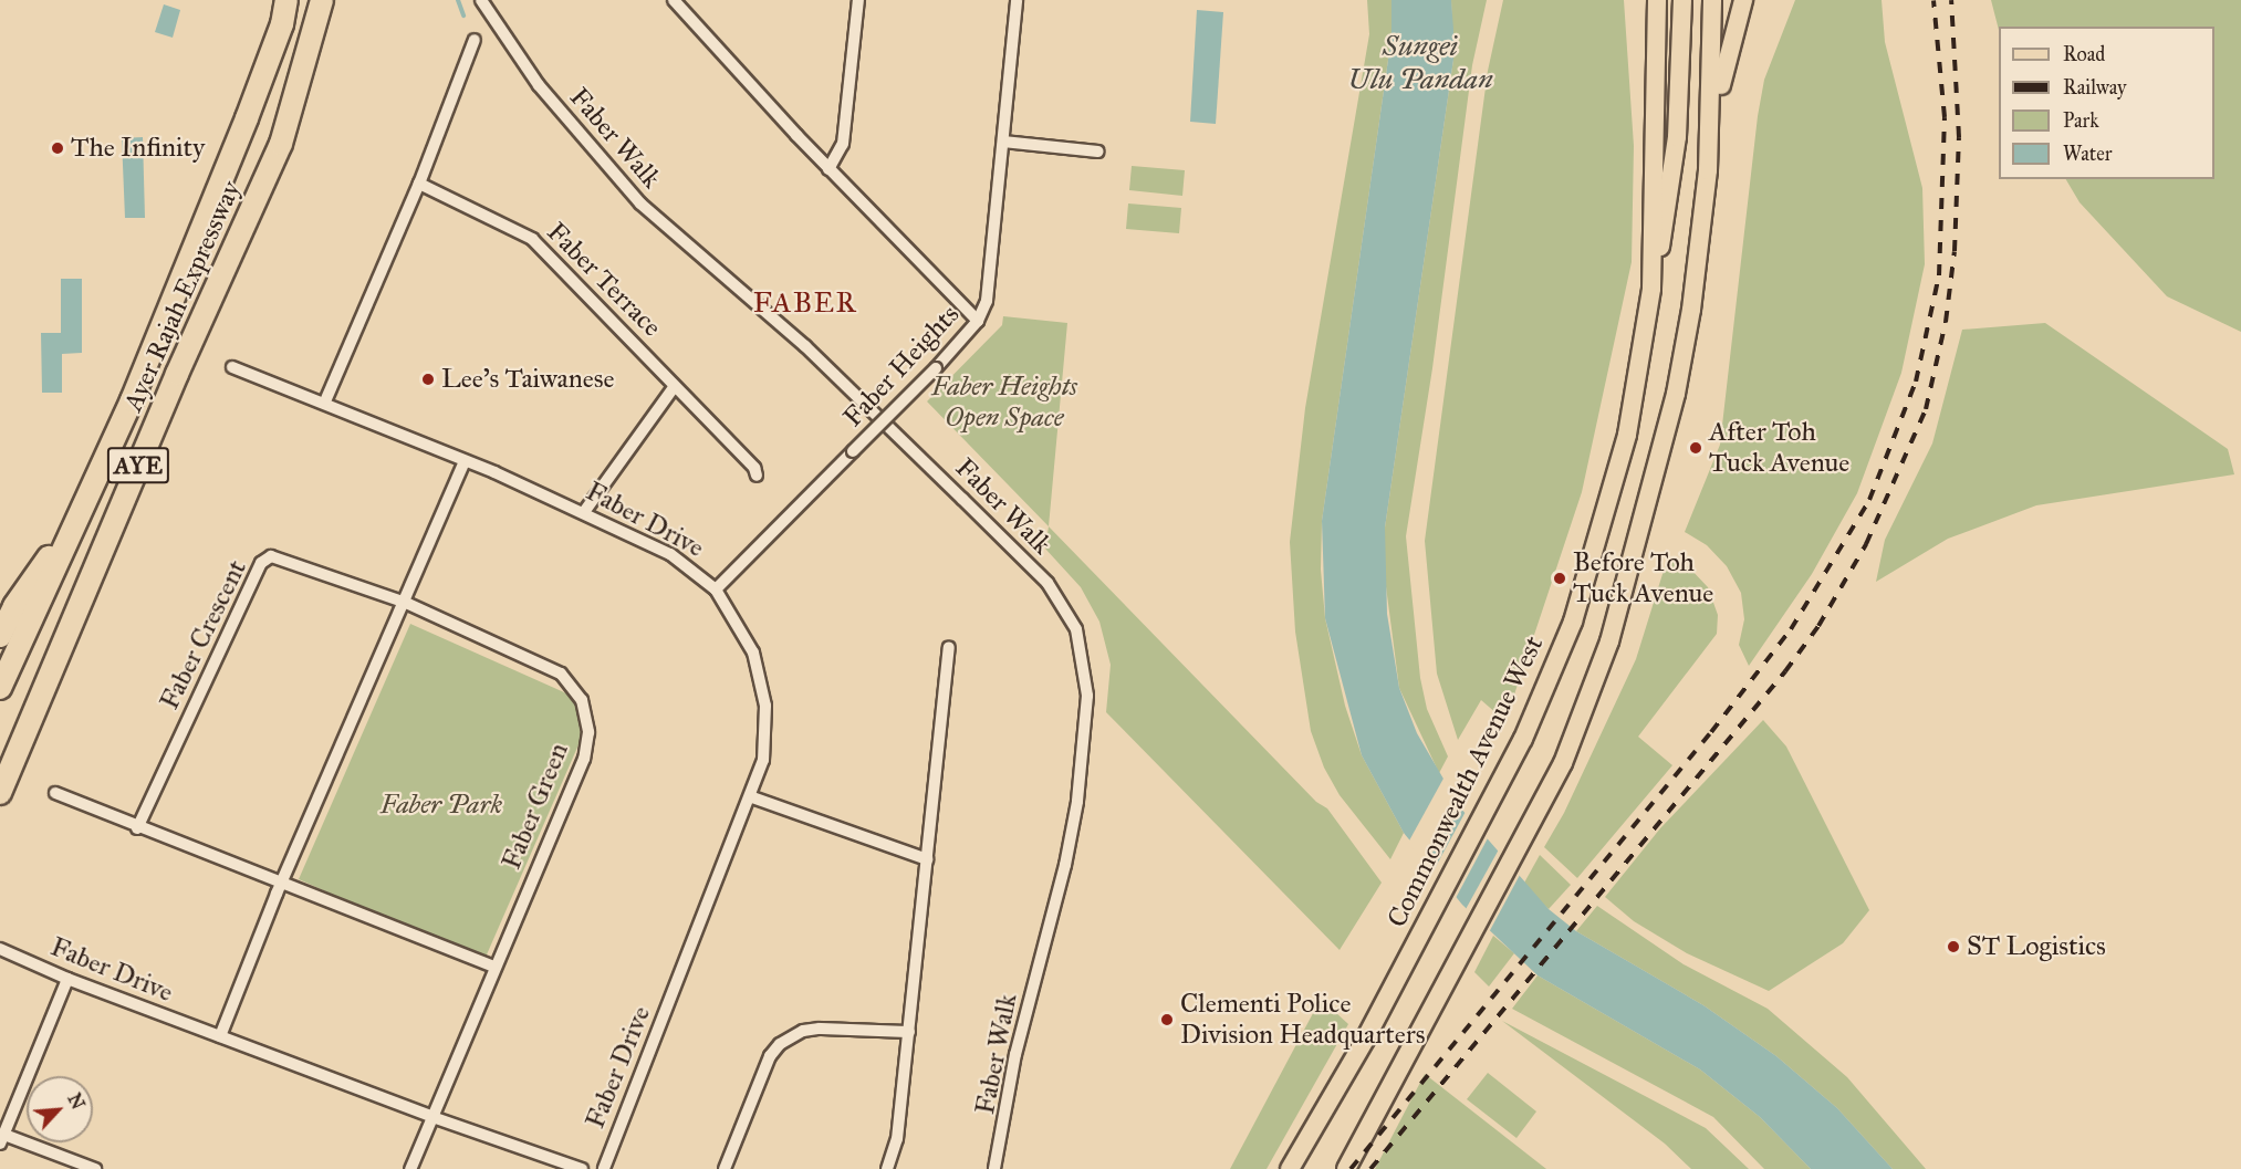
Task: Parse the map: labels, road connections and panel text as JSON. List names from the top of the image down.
{
  "streets": {
    "highway": ["Ayer Rajah Expressway", "AYE"],
    "main road": ["Commonwealth Avenue West"],
    "street": [
      "Faber Walk",
      "Faber Terrace",
      "Faber Heights",
      "Faber Drive",
      "Faber Crescent",
      "Faber Green"
    ]
  },
  "crossings": [
    ["Faber Heights", "Faber Drive"],
    ["Faber Drive", "Faber Green"],
    ["Faber Crescent", "Faber Green"]
  ],
  "districts": ["FABER"],
  "water": ["Sungei Ulu Pandan"],
  "parks": ["Faber Heights Open Space", "Faber Park"],
  "places": [
    "The Infinity",
    "Lee’s Taiwanese",
    "After Toh Tuck Avenue",
    "Before Toh Tuck Avenue",
    "ST Logistics",
    "Clementi Police Division Headquarters"
  ],
  "legend": [
    "Road",
    "Railway",
    "Park",
    "Water"
  ],
  "north": "top right"
}
